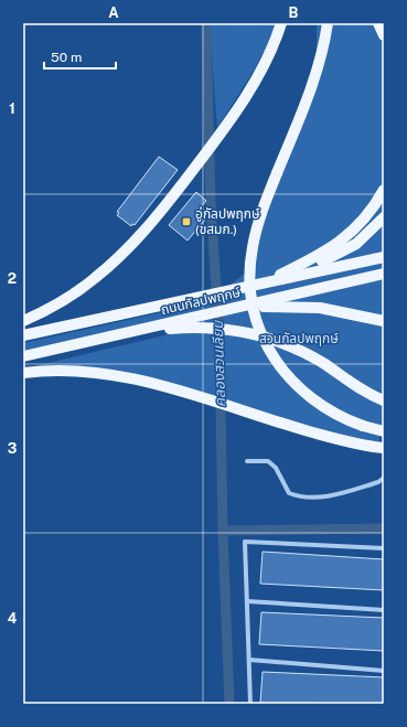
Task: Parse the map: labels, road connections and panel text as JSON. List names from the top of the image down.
{
  "streets": {
    "main road": ["ถนนกัลปพฤกษ์"]
  },
  "water": ["คลองสวนเลียบ"],
  "parks": ["สวนกัลปพฤกษ์"],
  "places": {
    "transit": ["อู่กัลปพฤกษ์ (ขสมก.)"]
  },
  "scale_bar": "50 m",
  "grid": {
    "columns": ["A", "B"],
    "rows": [
      "1",
      "2",
      "3",
      "4"
    ]
  }
}
